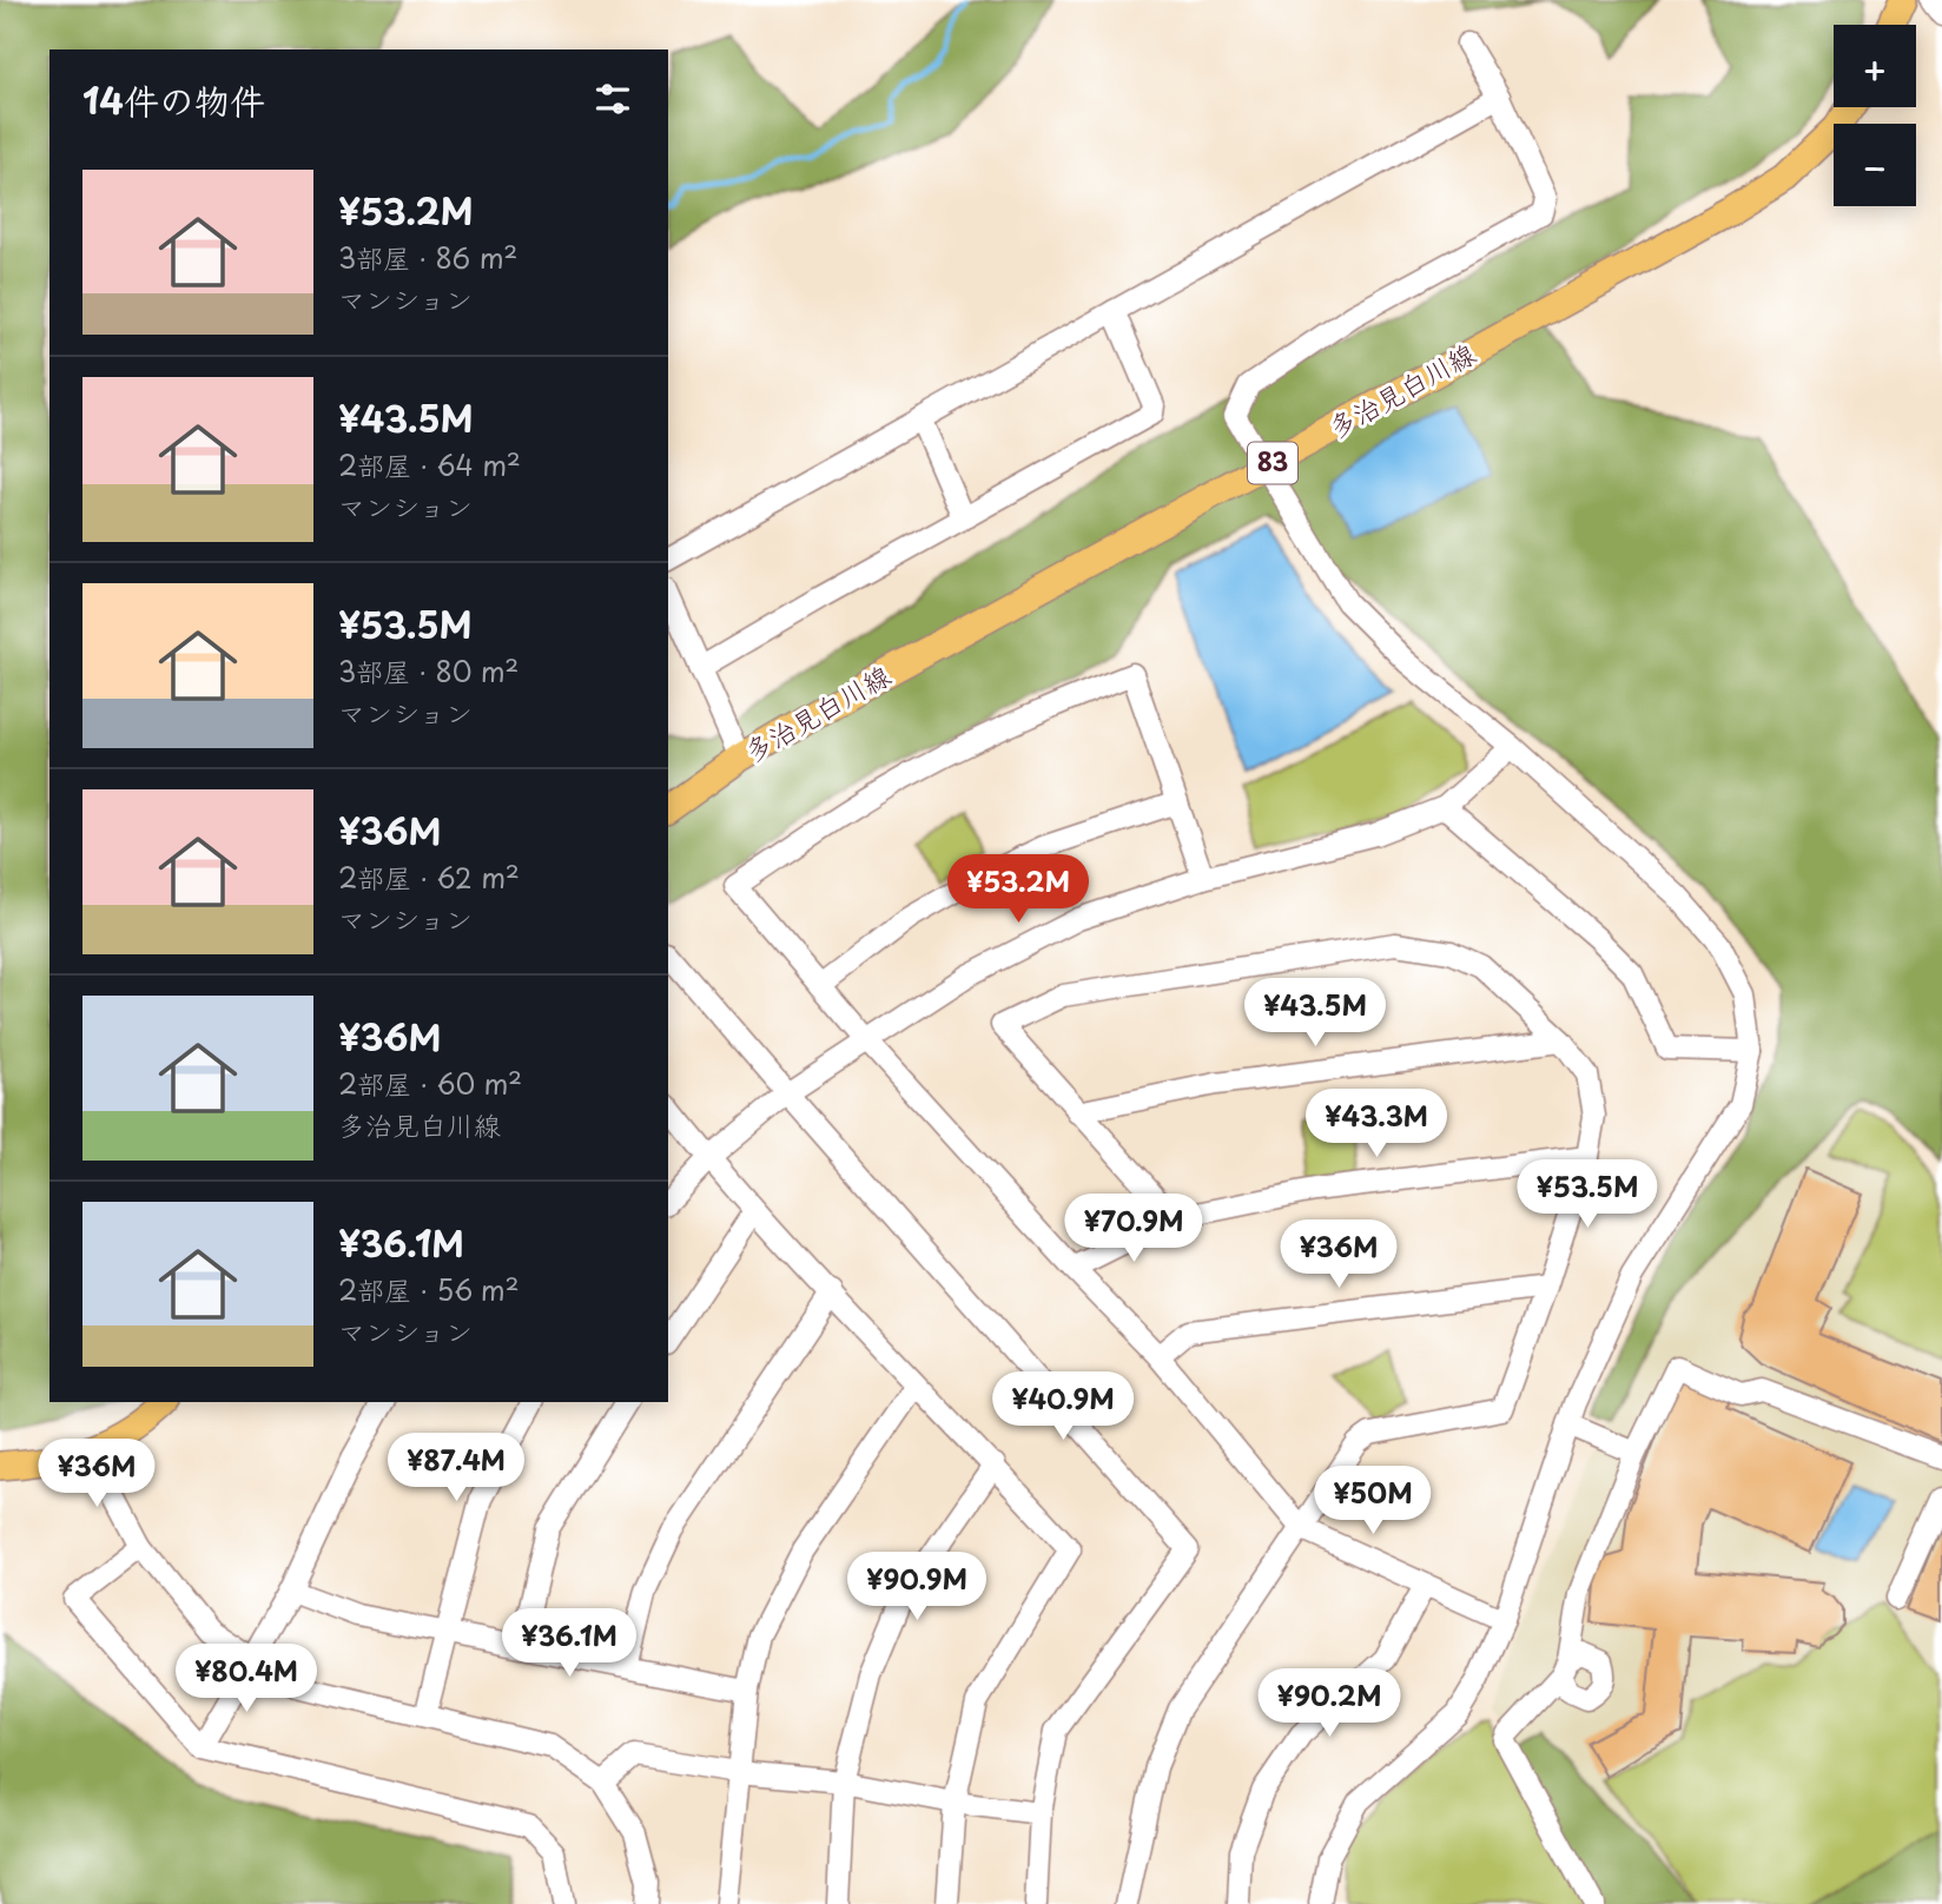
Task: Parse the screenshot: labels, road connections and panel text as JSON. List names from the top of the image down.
{
  "streets": {
    "main road": ["多治見白川線", "83"]
  },
  "page": {
    "map_buttons": ["+", "−"],
    "heading": "14件の物件",
    "list": [
      {
        "name": "¥53.2M",
        "note": "3部屋 · 86 m² · マンション"
      },
      {
        "name": "¥43.5M",
        "note": "2部屋 · 64 m² · マンション"
      },
      {
        "name": "¥53.5M",
        "note": "3部屋 · 80 m² · マンション"
      },
      {
        "name": "¥36M",
        "note": "2部屋 · 62 m² · マンション"
      },
      {
        "name": "¥36M",
        "note": "2部屋 · 60 m² · 多治見白川線"
      },
      {
        "name": "¥36.1M",
        "note": "2部屋 · 56 m² · マンション"
      }
    ],
    "price": [
      "¥53.2M",
      "¥43.5M",
      "¥43.3M",
      "¥53.5M",
      "¥70.9M",
      "¥36M",
      "¥40.9M",
      "¥87.4M",
      "¥36M",
      "¥50M",
      "¥90.9M",
      "¥36.1M",
      "¥80.4M",
      "¥90.2M"
    ]
  }
}
